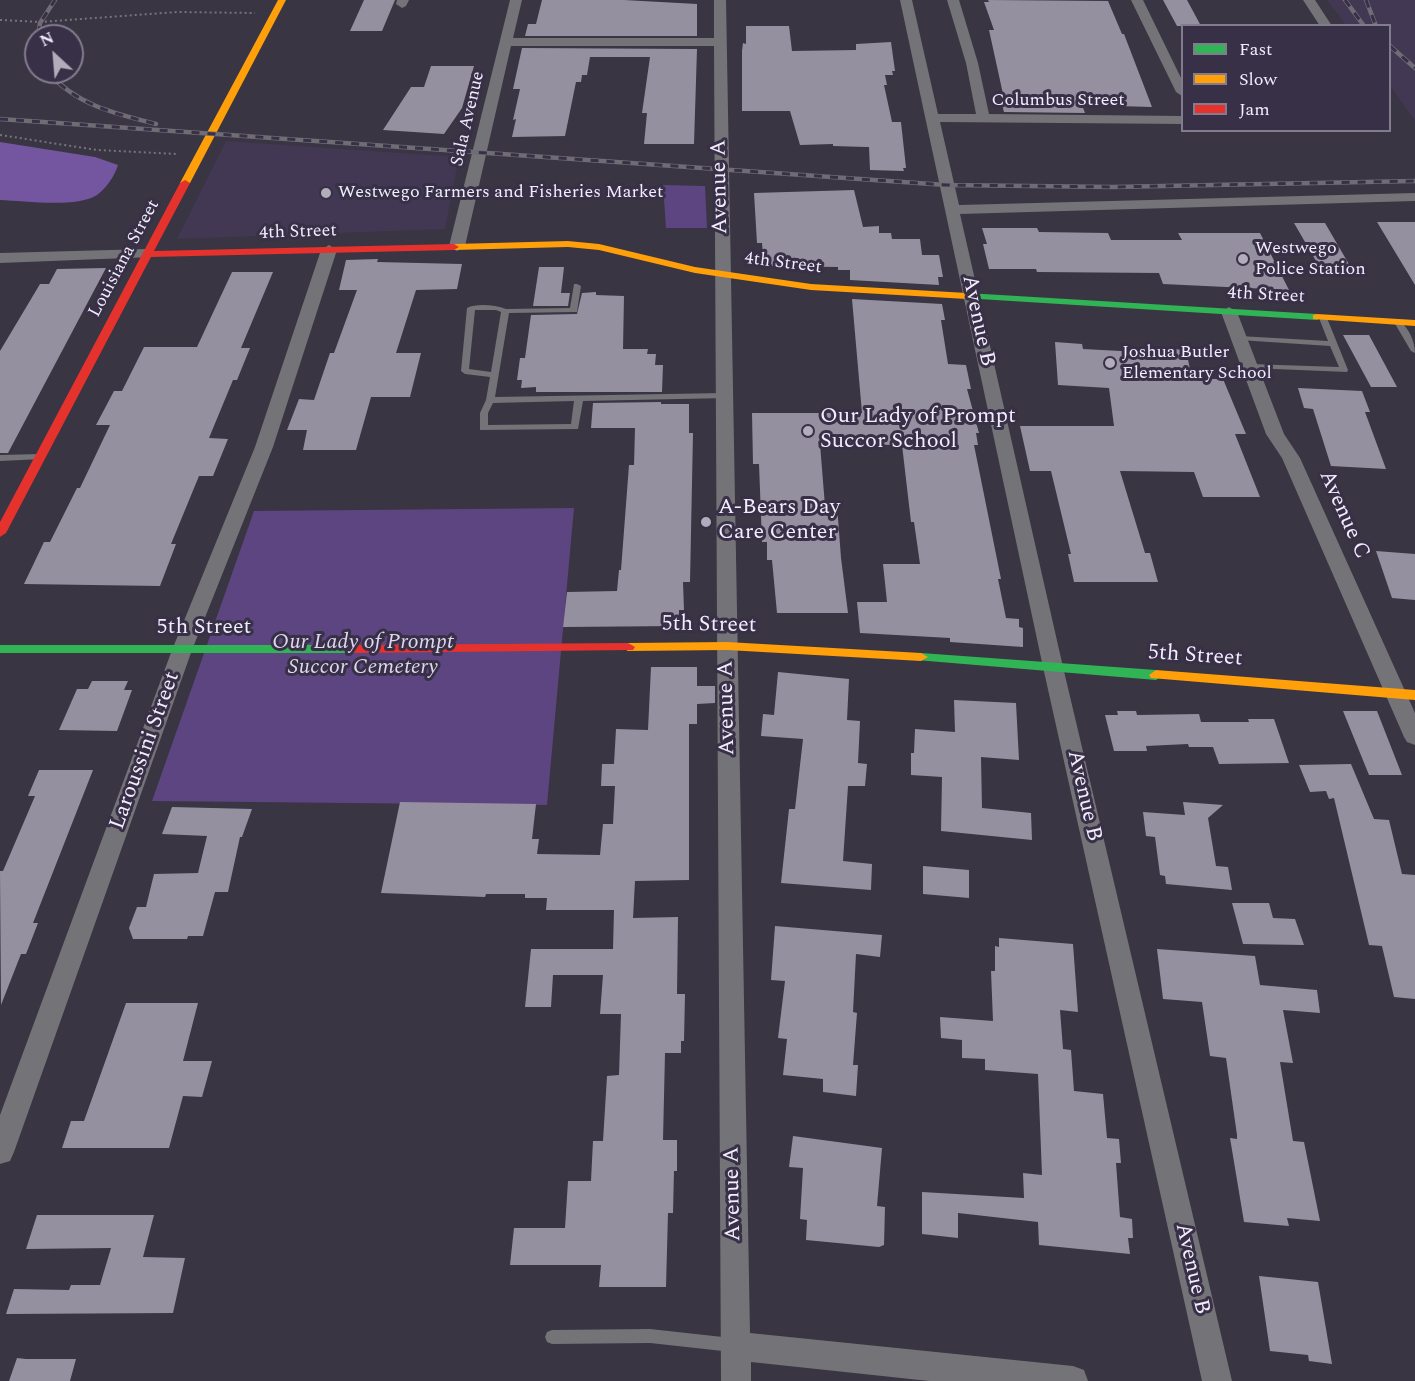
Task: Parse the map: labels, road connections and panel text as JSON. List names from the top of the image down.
{
  "streets": {
    "main road": ["4th Street", "Louisiana Street", "5th Street"],
    "street": [
      "Columbus Street",
      "Sala Avenue",
      "Avenue A",
      "Avenue B",
      "Avenue C",
      "Laroussini Street"
    ]
  },
  "crossings": [
    ["Columbus Street", "Avenue B"],
    ["Sala Avenue", "4th Street"],
    ["Avenue A", "4th Street"],
    ["Avenue A", "5th Street"],
    ["4th Street", "Louisiana Street"],
    ["4th Street", "Avenue B"],
    ["4th Street", "Avenue C"],
    ["4th Street", "Laroussini Street"],
    ["Avenue B", "5th Street"],
    ["Avenue C", "5th Street"],
    ["5th Street", "Laroussini Street"]
  ],
  "parks": ["Our Lady of Prompt Succor Cemetery"],
  "places": [
    "Westwego Farmers and Fisheries Market",
    "Westwego Police Station",
    "Joshua Butler Elementary School",
    "Our Lady of Prompt Succor School",
    "A-Bears Day Care Center"
  ],
  "legend": ["Fast", "Slow", "Jam"],
  "north": "top left"
}
